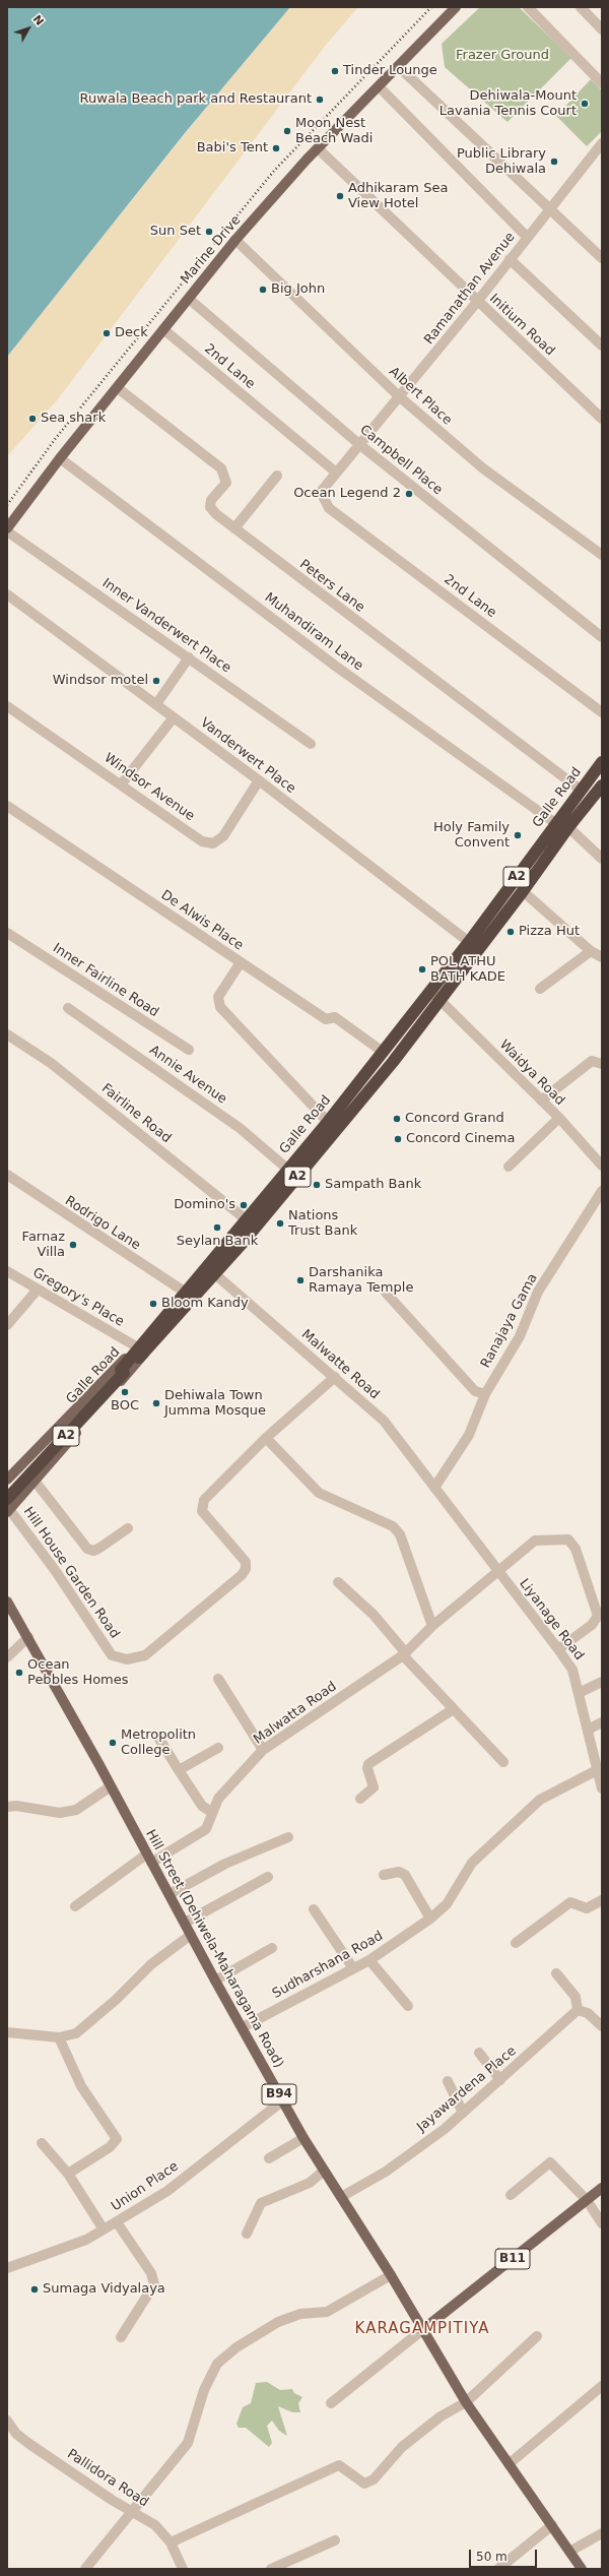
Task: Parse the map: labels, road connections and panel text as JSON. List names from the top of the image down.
{
  "streets": {
    "highway": ["Galle Road", "A2"],
    "main road": [
      "Marine Drive",
      "Hill Street (Dehiwela-Maharagama Road)",
      "B94",
      "B11"
    ],
    "street": [
      "Ramanathan Avenue",
      "Initium Road",
      "2nd Lane",
      "Albert Place",
      "Campbell Place",
      "Peters Lane",
      "Inner Vanderwert Place",
      "Muhandiram Lane",
      "Vanderwert Place",
      "Windsor Avenue",
      "De Alwis Place",
      "Inner Fairline Road",
      "Waidya Road",
      "Annie Avenue",
      "Fairline Road",
      "Rodrigo Lane",
      "Gregory's Place",
      "Ranajaya Gama",
      "Malwatte Road",
      "Hill House Garden Road",
      "Liyanage Road",
      "Malwatta Road",
      "Sudharshana Road",
      "Jayawardena Place",
      "Union Place",
      "Pallidora Road"
    ]
  },
  "crossings": [
    ["Marine Drive", "Initium Road"],
    ["Marine Drive", "2nd Lane"],
    ["Marine Drive", "Albert Place"],
    ["Marine Drive", "Campbell Place"],
    ["Marine Drive", "Peters Lane"],
    ["Marine Drive", "Muhandiram Lane"],
    ["Ramanathan Avenue", "Initium Road"],
    ["Ramanathan Avenue", "2nd Lane"],
    ["Ramanathan Avenue", "Albert Place"],
    ["Ramanathan Avenue", "Campbell Place"],
    ["Peters Lane", "Galle Road"],
    ["Muhandiram Lane", "Galle Road"],
    ["Vanderwert Place", "Windsor Avenue"],
    ["Vanderwert Place", "Galle Road"],
    ["Galle Road", "De Alwis Place"],
    ["Galle Road", "Waidya Road"],
    ["Galle Road", "Annie Avenue"],
    ["Galle Road", "Fairline Road"],
    ["Galle Road", "Rodrigo Lane"],
    ["Galle Road", "Gregory's Place"],
    ["Galle Road", "Malwatte Road"],
    ["Galle Road", "Hill House Garden Road"],
    ["Ranajaya Gama", "Malwatte Road"],
    ["Ranajaya Gama", "Liyanage Road"],
    ["Malwatte Road", "Liyanage Road"],
    ["Liyanage Road", "Malwatta Road"],
    ["Liyanage Road", "Sudharshana Road"],
    ["Malwatta Road", "Hill Street (Dehiwela-Maharagama Road)"],
    ["Hill Street (Dehiwela-Maharagama Road)", "Sudharshana Road"],
    ["Hill Street (Dehiwela-Maharagama Road)", "Jayawardena Place"],
    ["Hill Street (Dehiwela-Maharagama Road)", "Union Place"],
    ["Hill Street (Dehiwela-Maharagama Road)", "B11"]
  ],
  "districts": ["KARAGAMPITIYA"],
  "parks": ["Frazer Ground"],
  "places": [
    "Tinder Lounge",
    "Ruwala Beach park and Restaurant",
    "Dehiwala-Mount Lavania Tennis Court",
    "Moon Nest Beach Wadi",
    "Babi's Tent",
    "Public Library Dehiwala",
    "Adhikaram Sea View Hotel",
    "Sun Set",
    "Big John",
    "Deck",
    "Sea shark",
    "Ocean Legend 2",
    "Windsor motel",
    "Holy Family Convent",
    "Pizza Hut",
    "POL ATHU BATH KADE",
    "Concord Grand",
    "Concord Cinema",
    "Sampath Bank",
    "Domino's",
    "Nations Trust Bank",
    "Seylan Bank",
    "Farnaz Villa",
    "Darshanika Ramaya Temple",
    "Bloom Kandy",
    "BOC",
    "Dehiwala Town Jumma Mosque",
    "Ocean Pebbles Homes",
    "Metropolitn College",
    "Sumaga Vidyalaya"
  ],
  "scale_bar": "50 m",
  "north": "top right"
}
